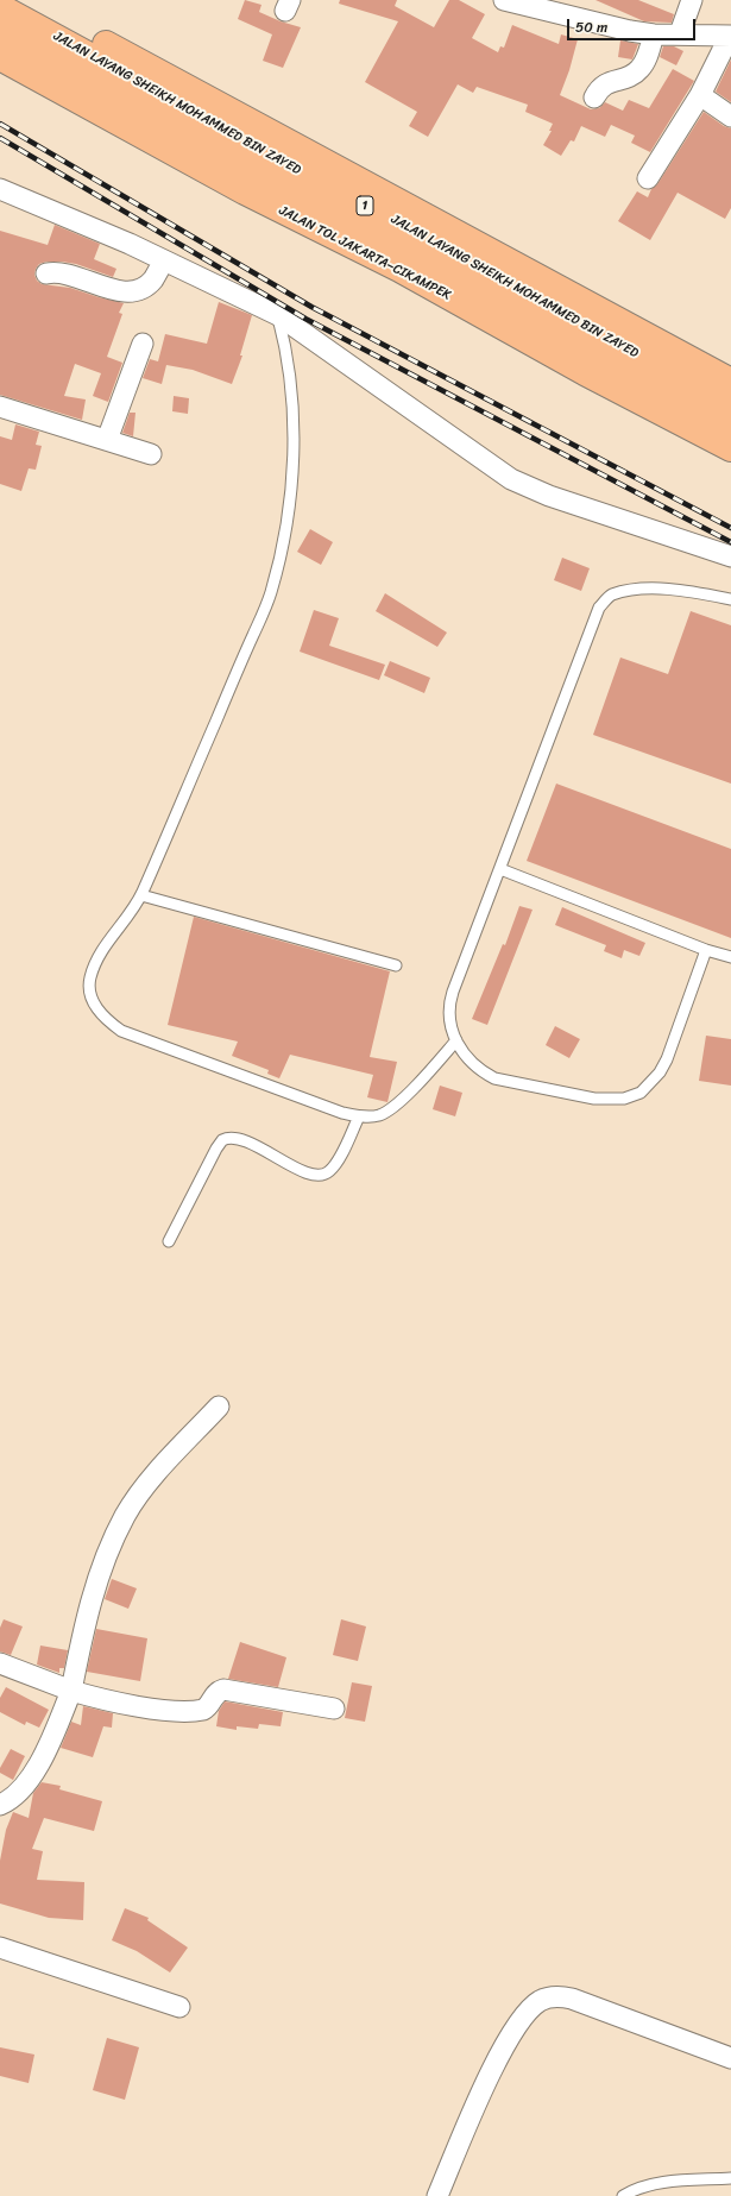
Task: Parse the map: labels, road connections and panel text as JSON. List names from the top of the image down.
{
  "streets": {
    "highway": ["JALAN LAYANG SHEIKH MOHAMMED BIN ZAYED", "1", "JALAN TOL JAKARTA–CIKAMPEK"]
  },
  "scale_bar": "50 m"
}
